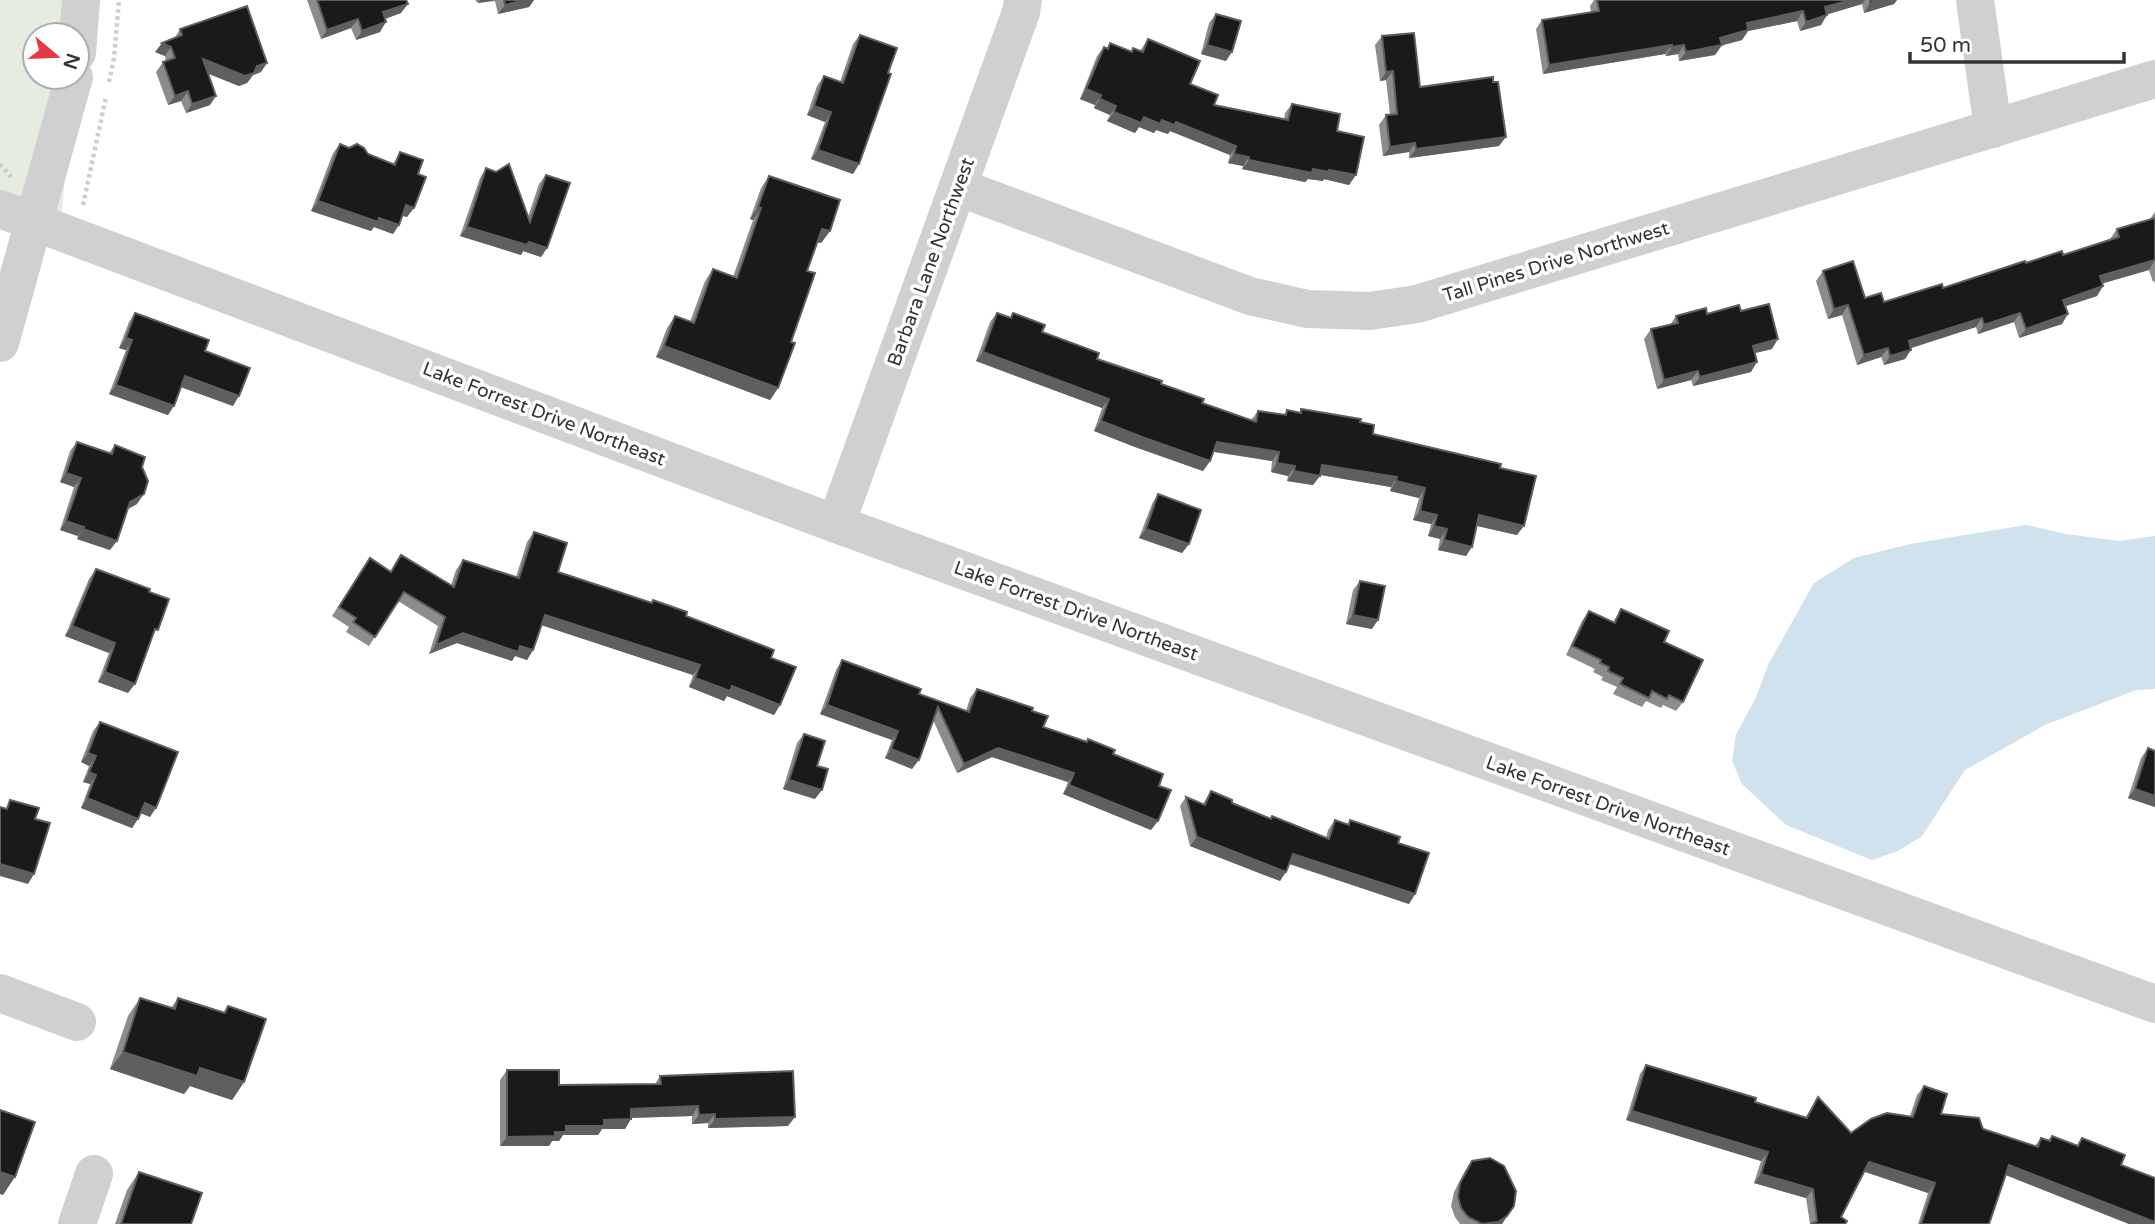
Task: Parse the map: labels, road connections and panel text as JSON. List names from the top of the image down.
{
  "streets": {
    "street": ["Barbara Lane Northwest", "Tall Pines Drive Northwest", "Lake Forrest Drive Northeast"]
  },
  "crossings": [
    ["Barbara Lane Northwest", "Tall Pines Drive Northwest"],
    ["Barbara Lane Northwest", "Lake Forrest Drive Northeast"]
  ],
  "scale_bar": "50 m",
  "north": "right"
}
